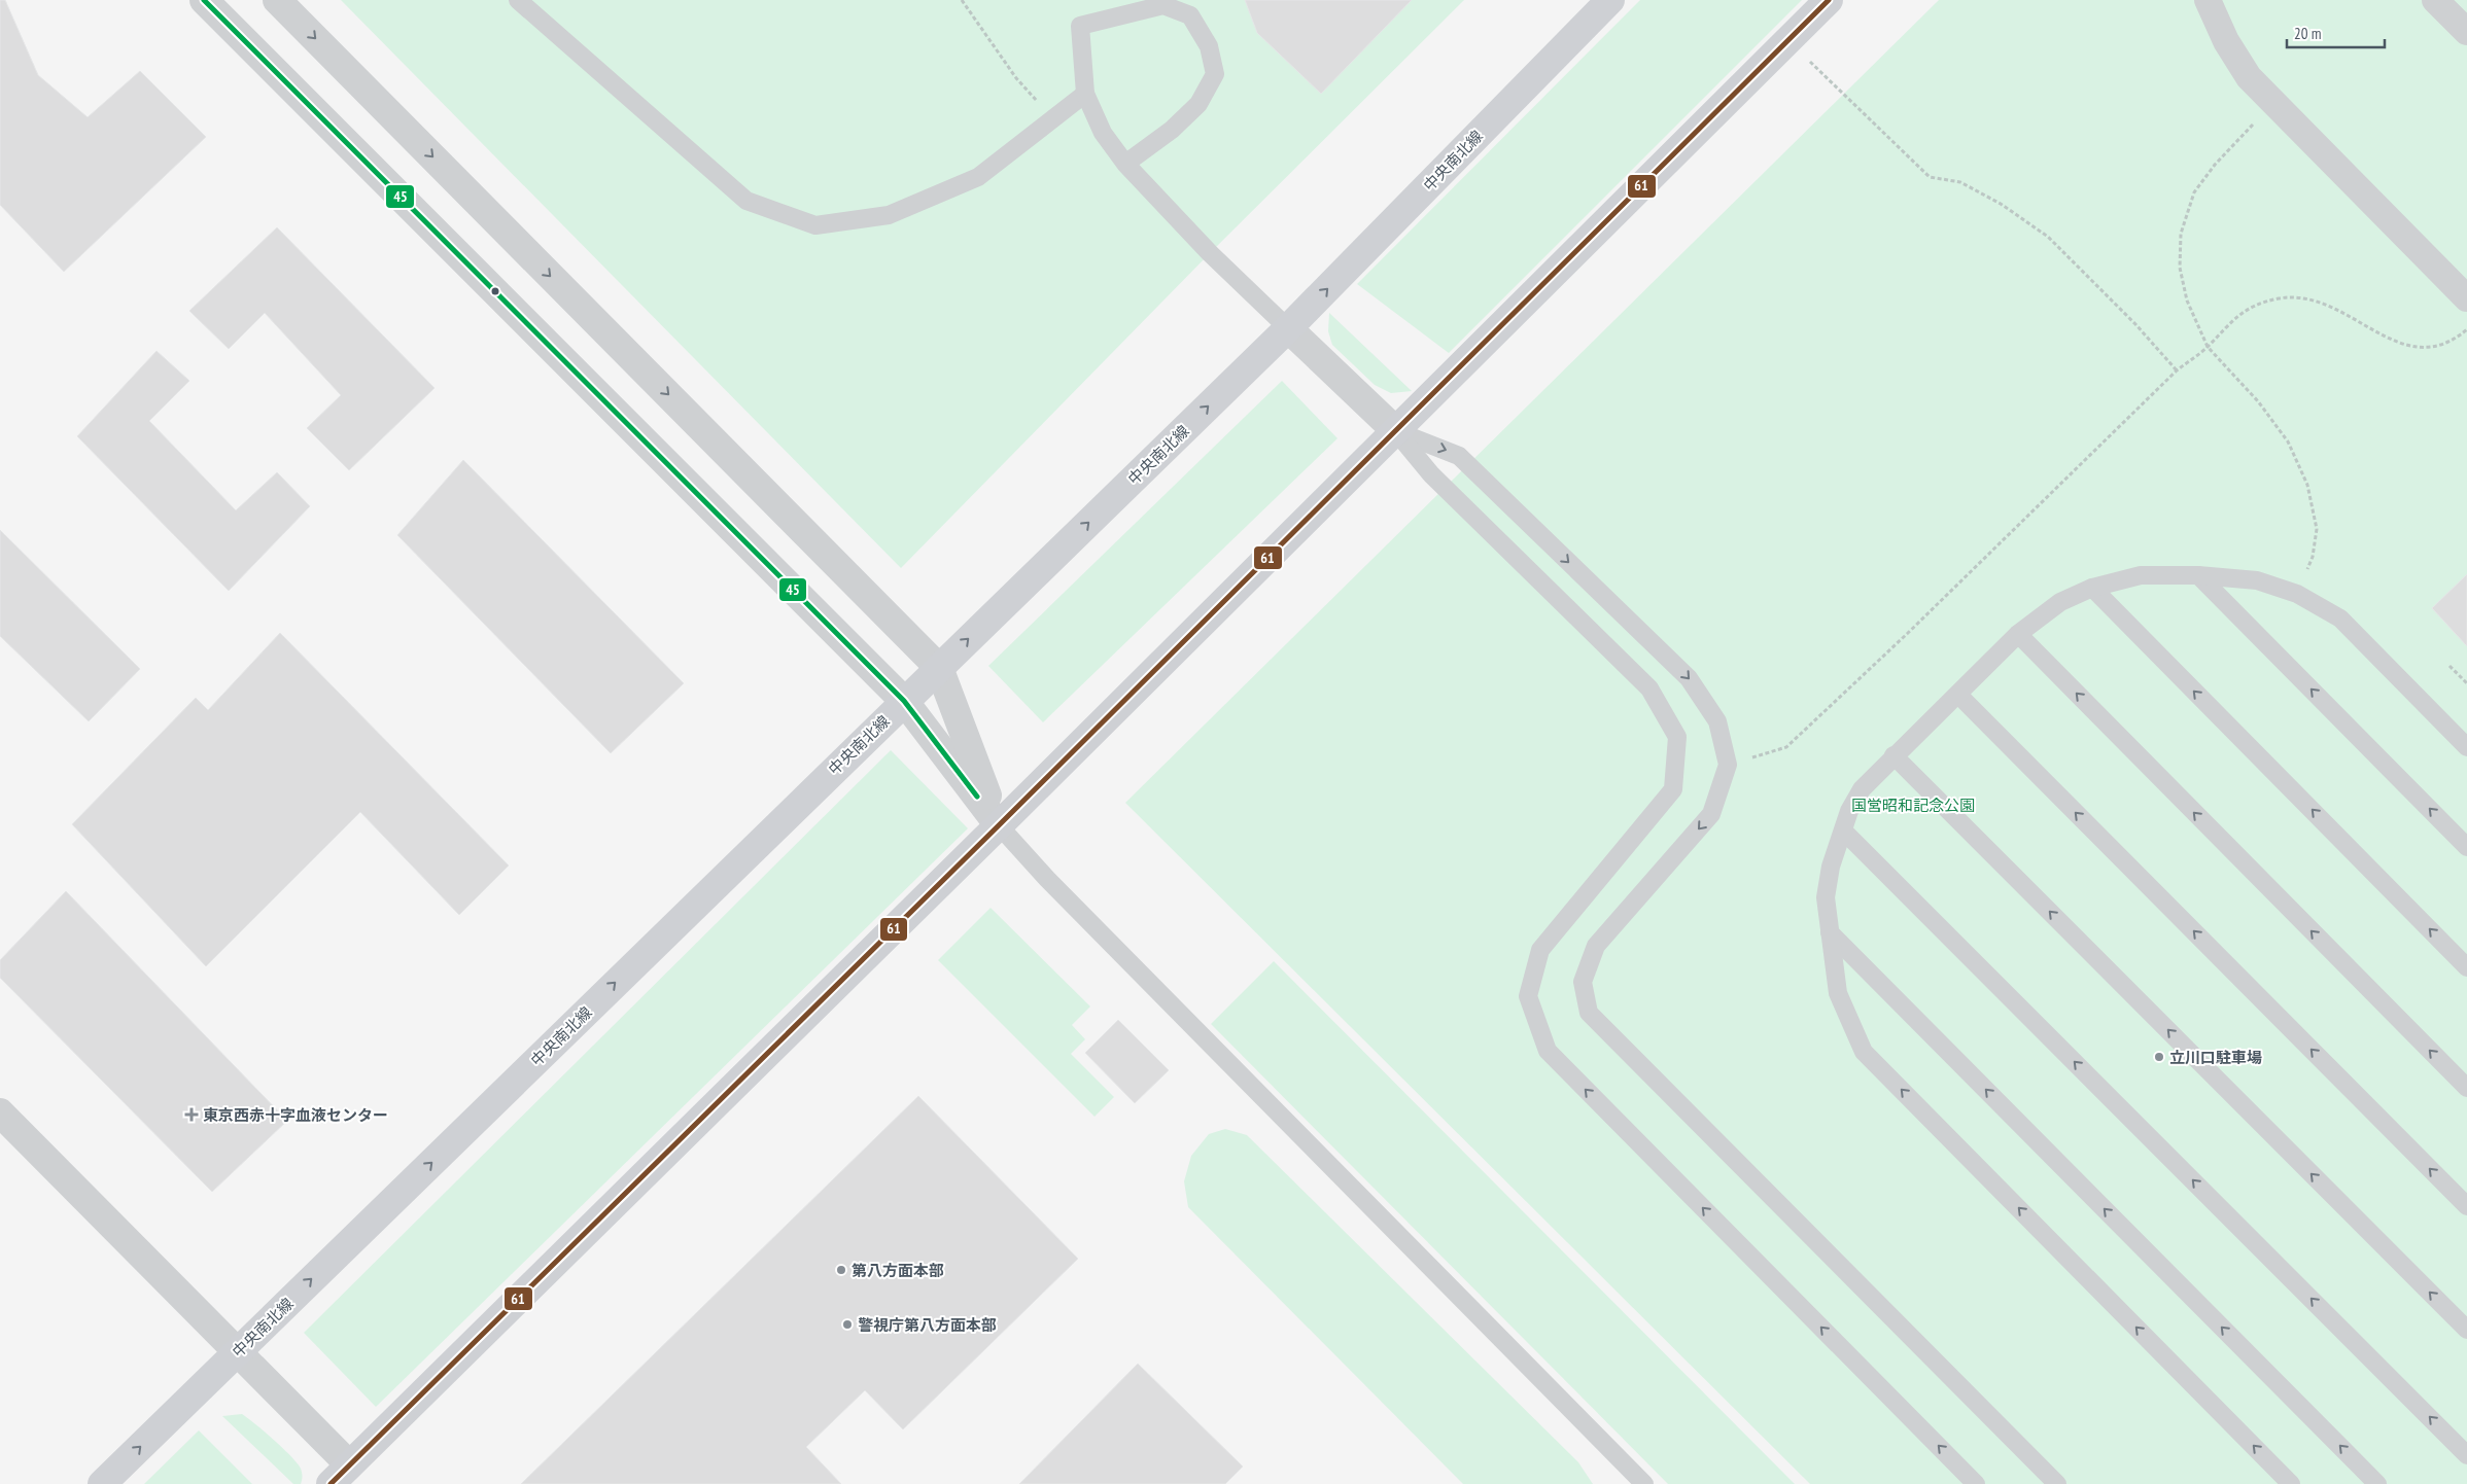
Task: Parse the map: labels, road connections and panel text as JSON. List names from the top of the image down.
{
  "streets": {
    "main road": ["中央南北線"]
  },
  "parks": ["国営昭和記念公園"],
  "places": {
    "other": ["立川口駐車場", "第八方面本部", "警視庁第八方面本部"],
    "health": ["東京西赤十字血液センター"]
  },
  "lines": ["transit line 45", "transit line 61"],
  "scale_bar": "20 m"
}
